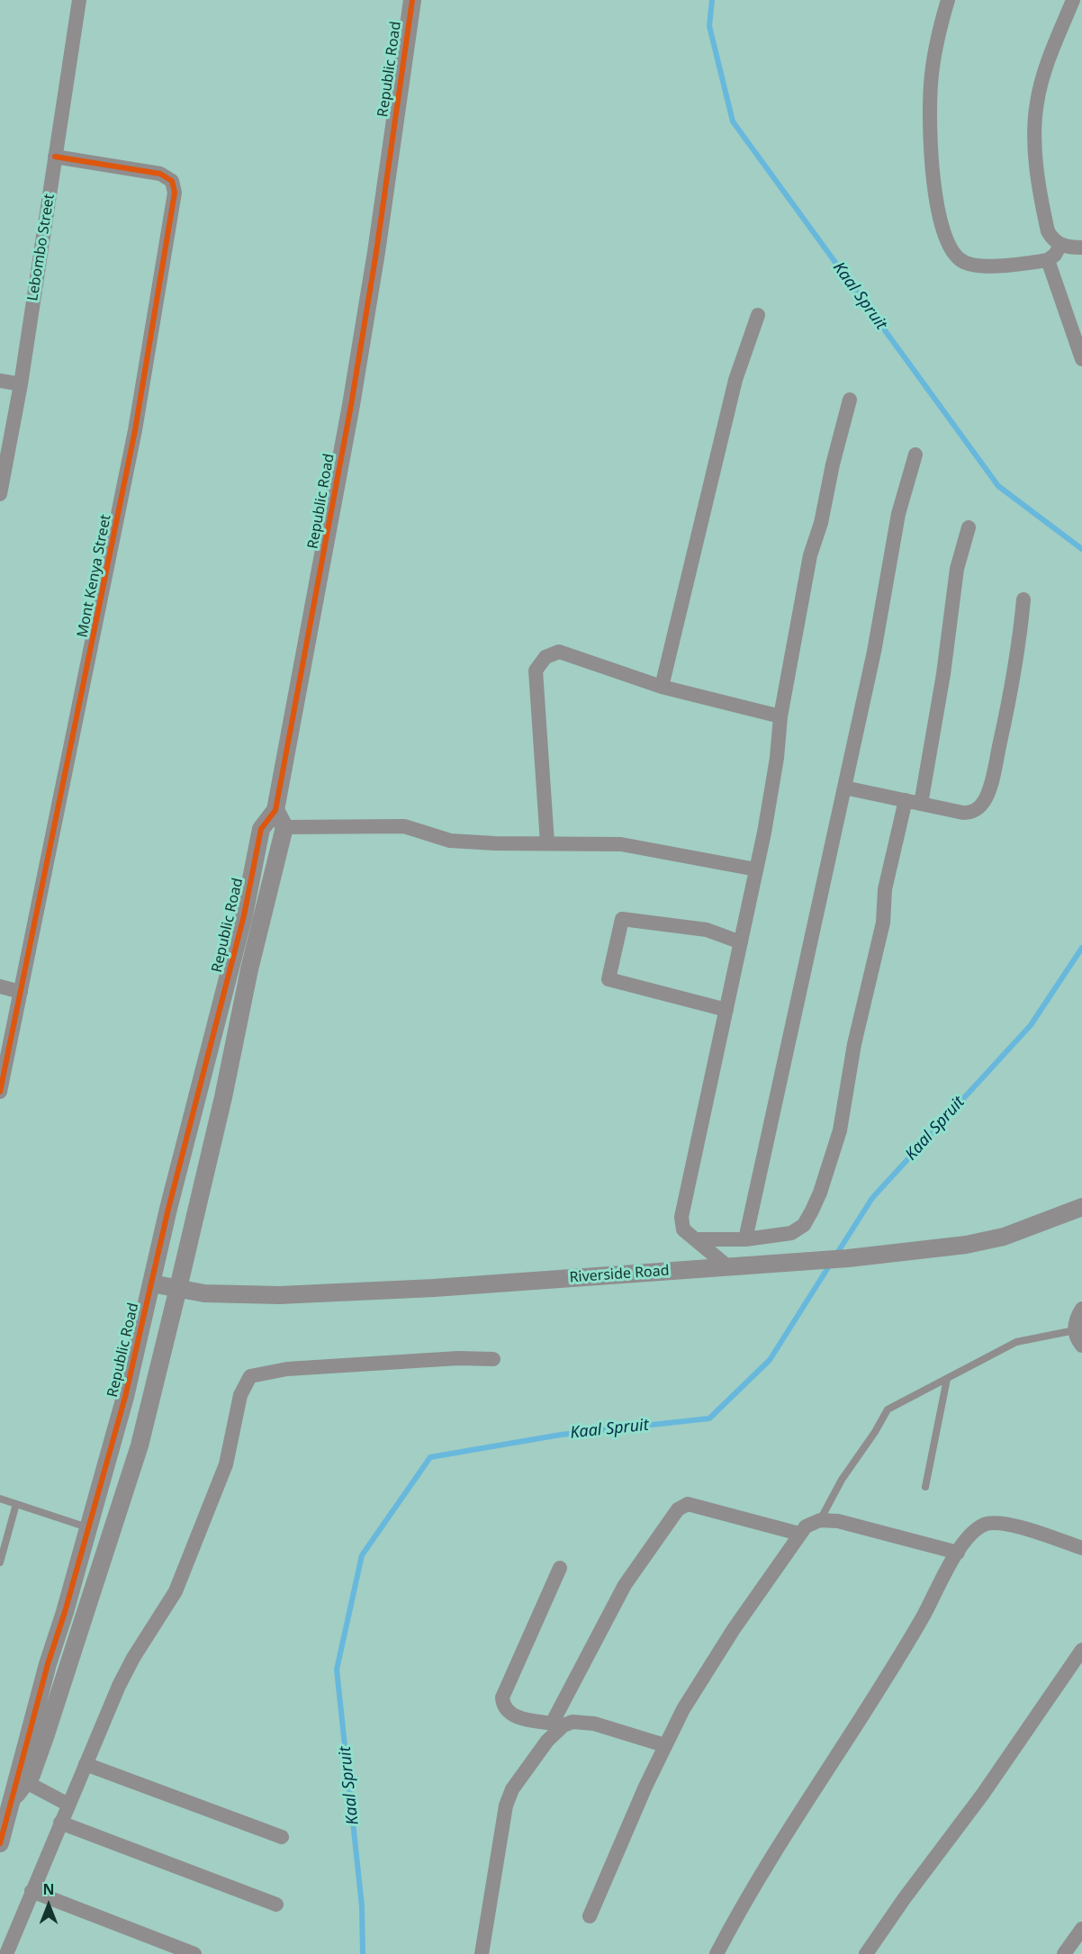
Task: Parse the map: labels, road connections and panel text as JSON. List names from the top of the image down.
{
  "streets": {
    "street": [
      "Republic Road",
      "Lebombo Street",
      "Mont Kenya Street",
      "Riverside Road"
    ]
  },
  "crossings": [
    ["Republic Road", "Riverside Road"],
    ["Lebombo Street", "Mont Kenya Street"]
  ],
  "water": ["Kaal Spruit"],
  "north": "top"
}
